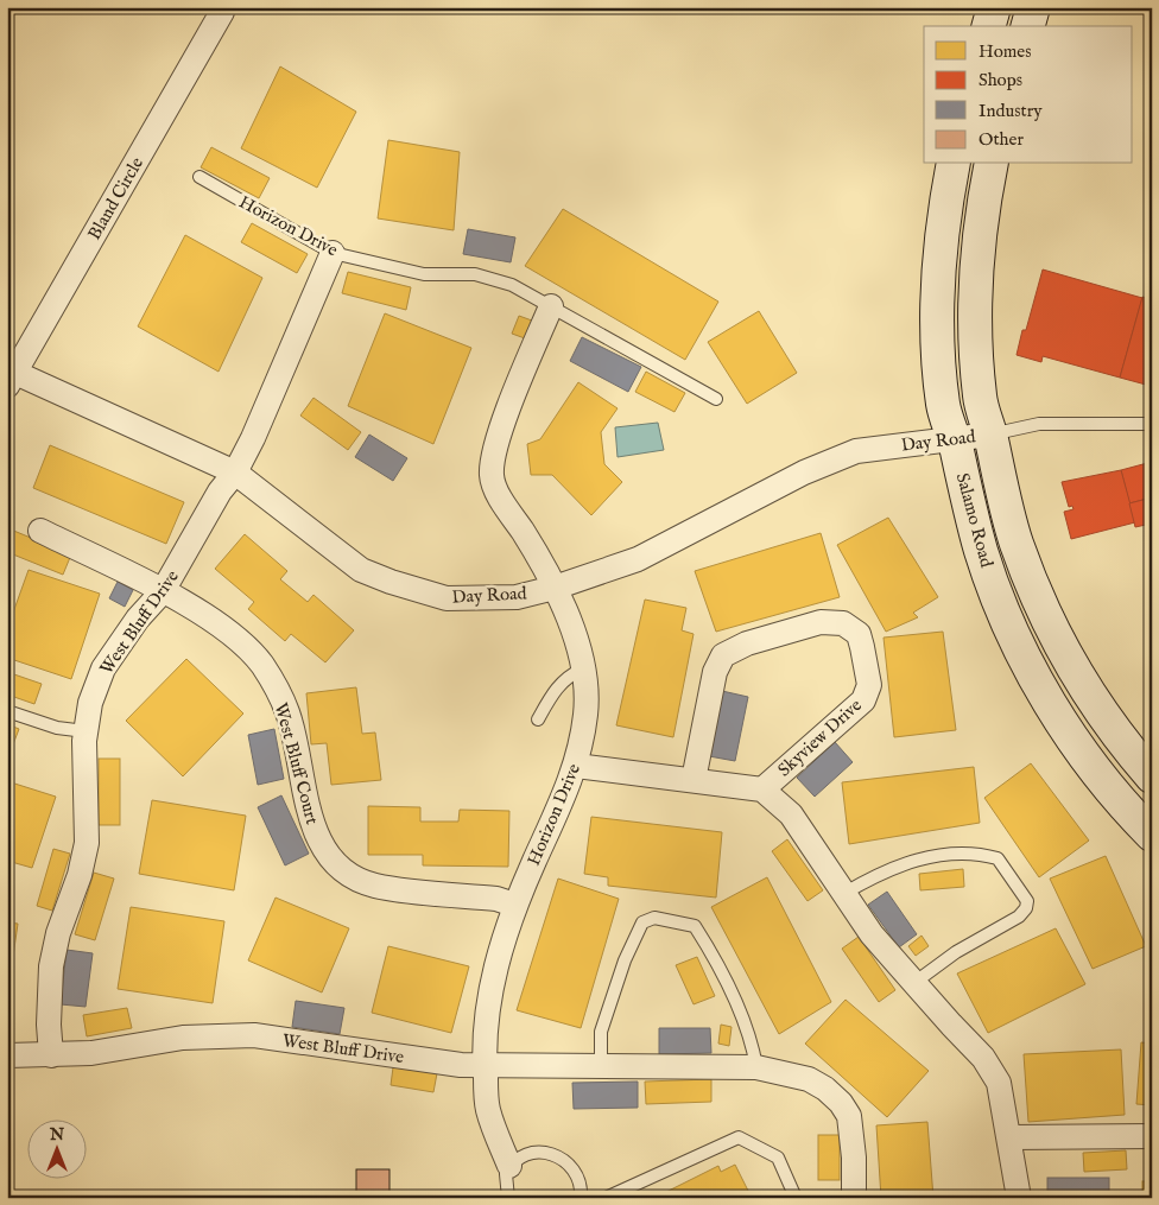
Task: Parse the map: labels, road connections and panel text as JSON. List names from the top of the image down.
{
  "streets": {
    "main road": ["Salamo Road"],
    "street": [
      "Bland Circle",
      "Horizon Drive",
      "Day Road",
      "West Bluff Drive",
      "Skyview Drive",
      "West Bluff Court"
    ]
  },
  "crossings": [
    ["Bland Circle", "Day Road"],
    ["Horizon Drive", "Day Road"],
    ["Horizon Drive", "West Bluff Drive"],
    ["Horizon Drive", "Skyview Drive"],
    ["Horizon Drive", "West Bluff Court"],
    ["Day Road", "Salamo Road"],
    ["Day Road", "West Bluff Drive"],
    ["West Bluff Drive", "West Bluff Court"]
  ],
  "legend": [
    "Homes",
    "Shops",
    "Industry",
    "Other"
  ],
  "north": "top"
}
